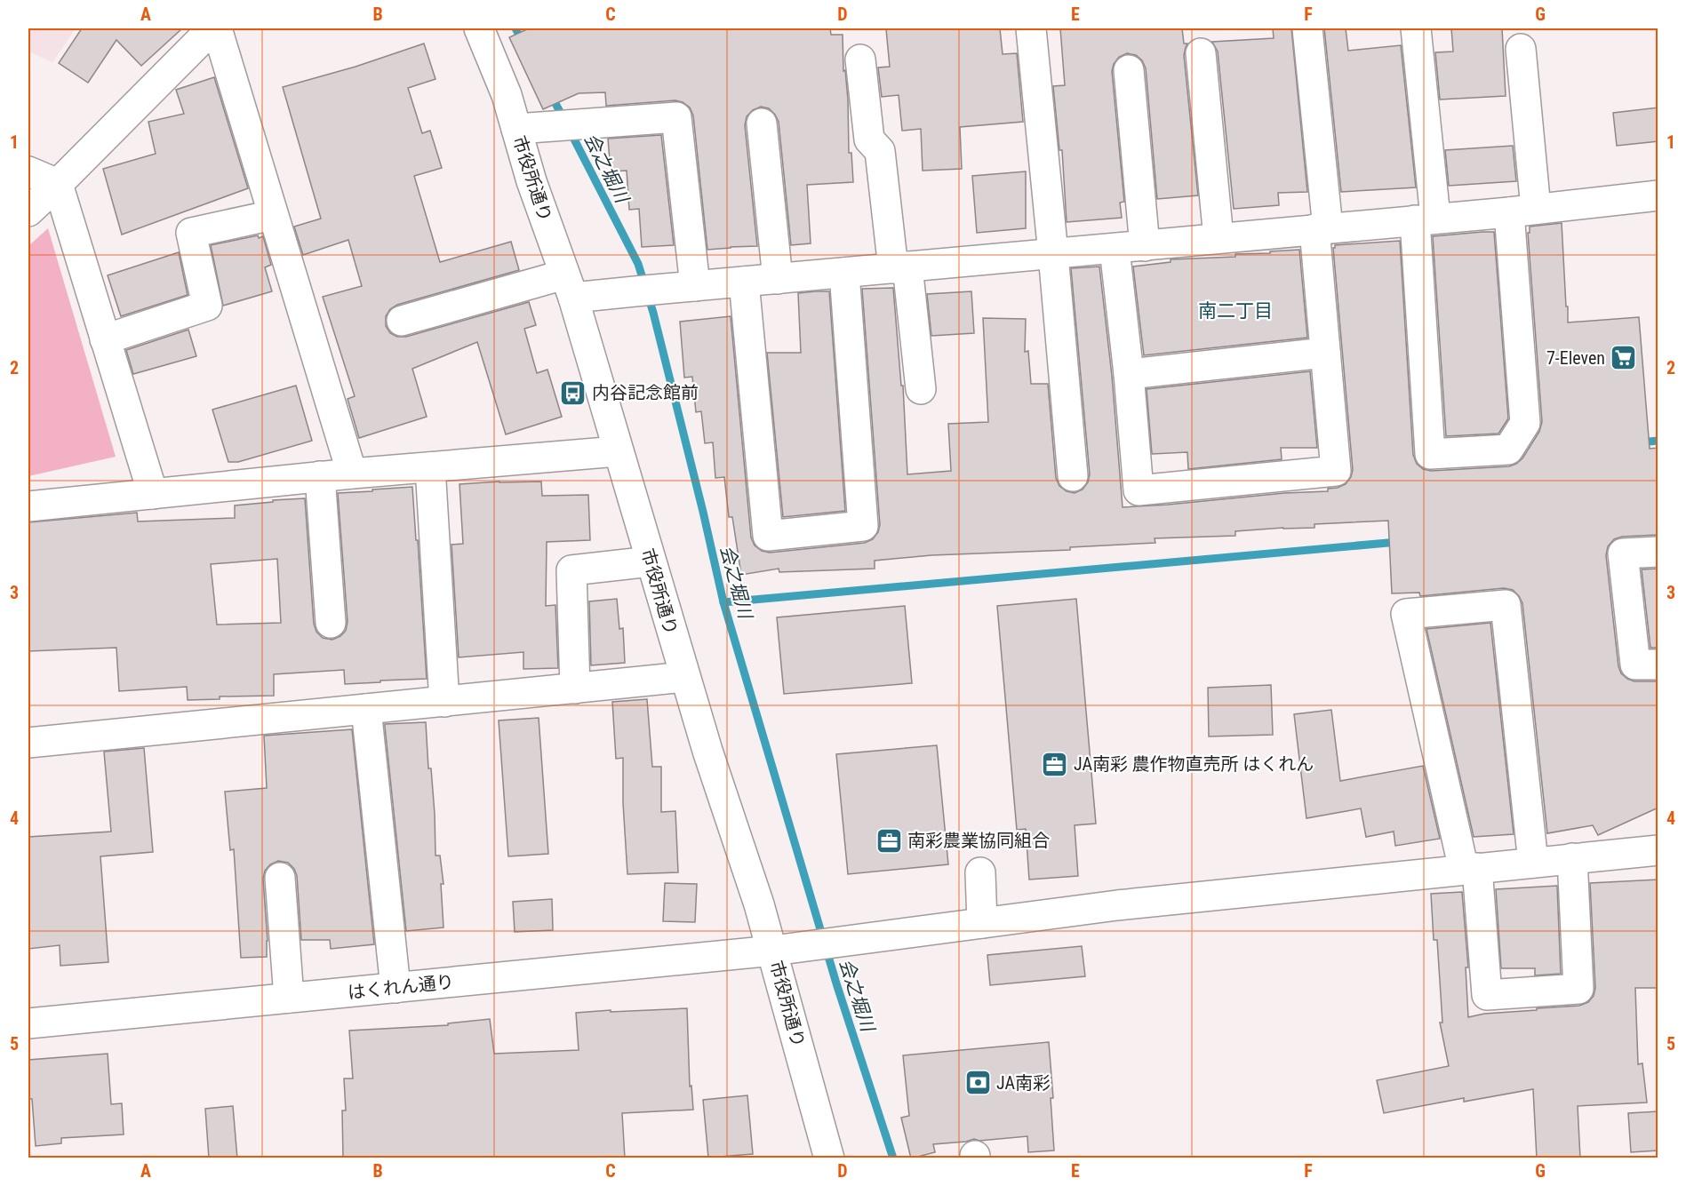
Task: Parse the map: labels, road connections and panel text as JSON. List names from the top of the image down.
{
  "streets": {
    "street": ["市役所通り", "はくれん通り"]
  },
  "crossings": [
    ["市役所通り", "はくれん通り"]
  ],
  "districts": ["南二丁目"],
  "water": ["会之堀川"],
  "places": {
    "supermarket": ["7-Eleven"],
    "bus stop": ["内谷記念館前"],
    "office": ["JA南彩 農作物直売所 はくれん", "南彩農業協同組合"],
    "bank": ["JA南彩"]
  },
  "grid": {
    "columns": [
      "A",
      "B",
      "C",
      "D",
      "E",
      "F",
      "G"
    ],
    "rows": [
      "1",
      "2",
      "3",
      "4",
      "5"
    ]
  }
}
